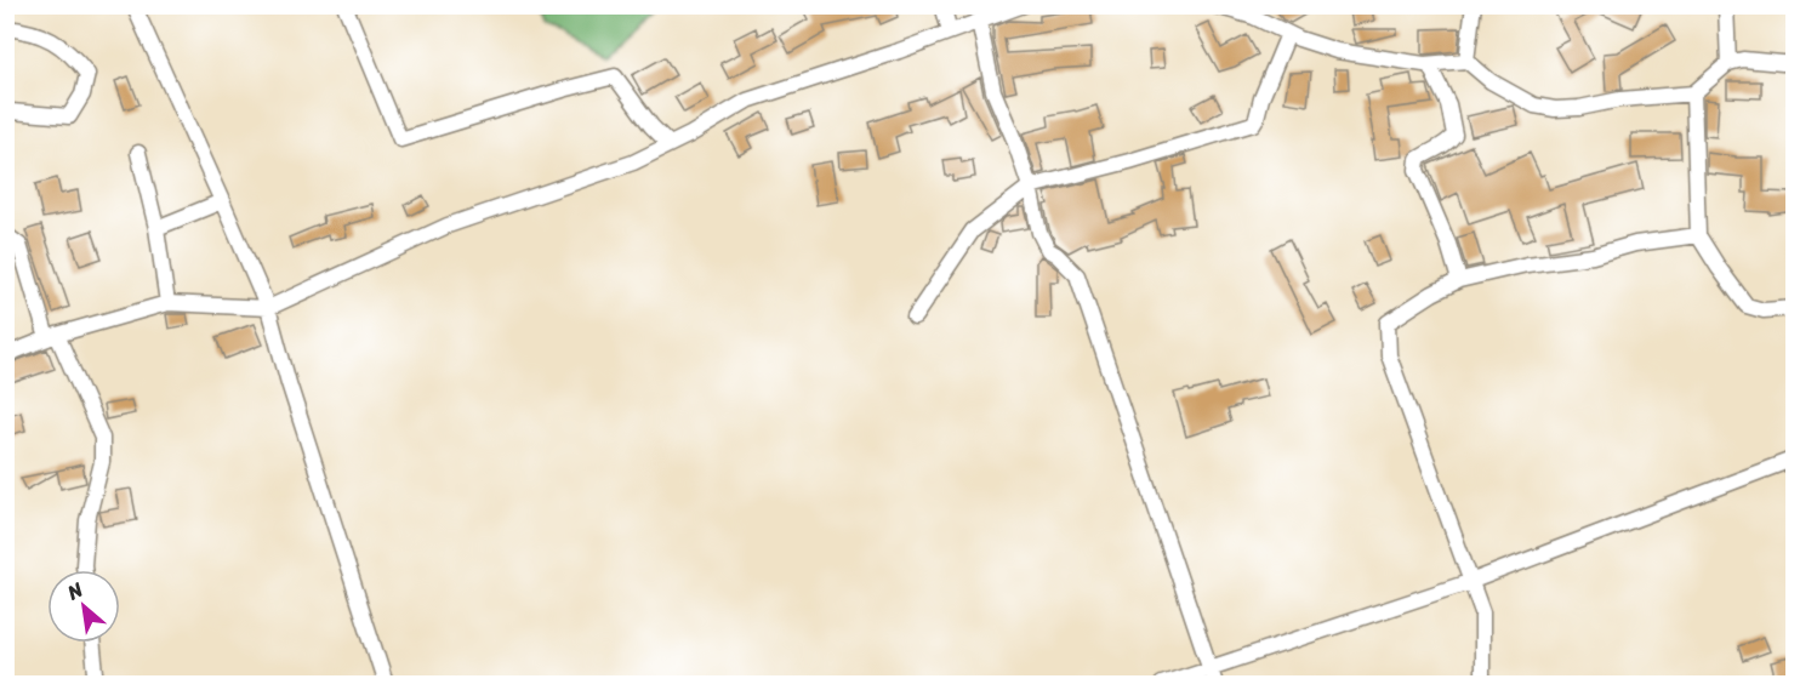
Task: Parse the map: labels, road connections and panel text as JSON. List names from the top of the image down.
{
  "north": "top left"
}
